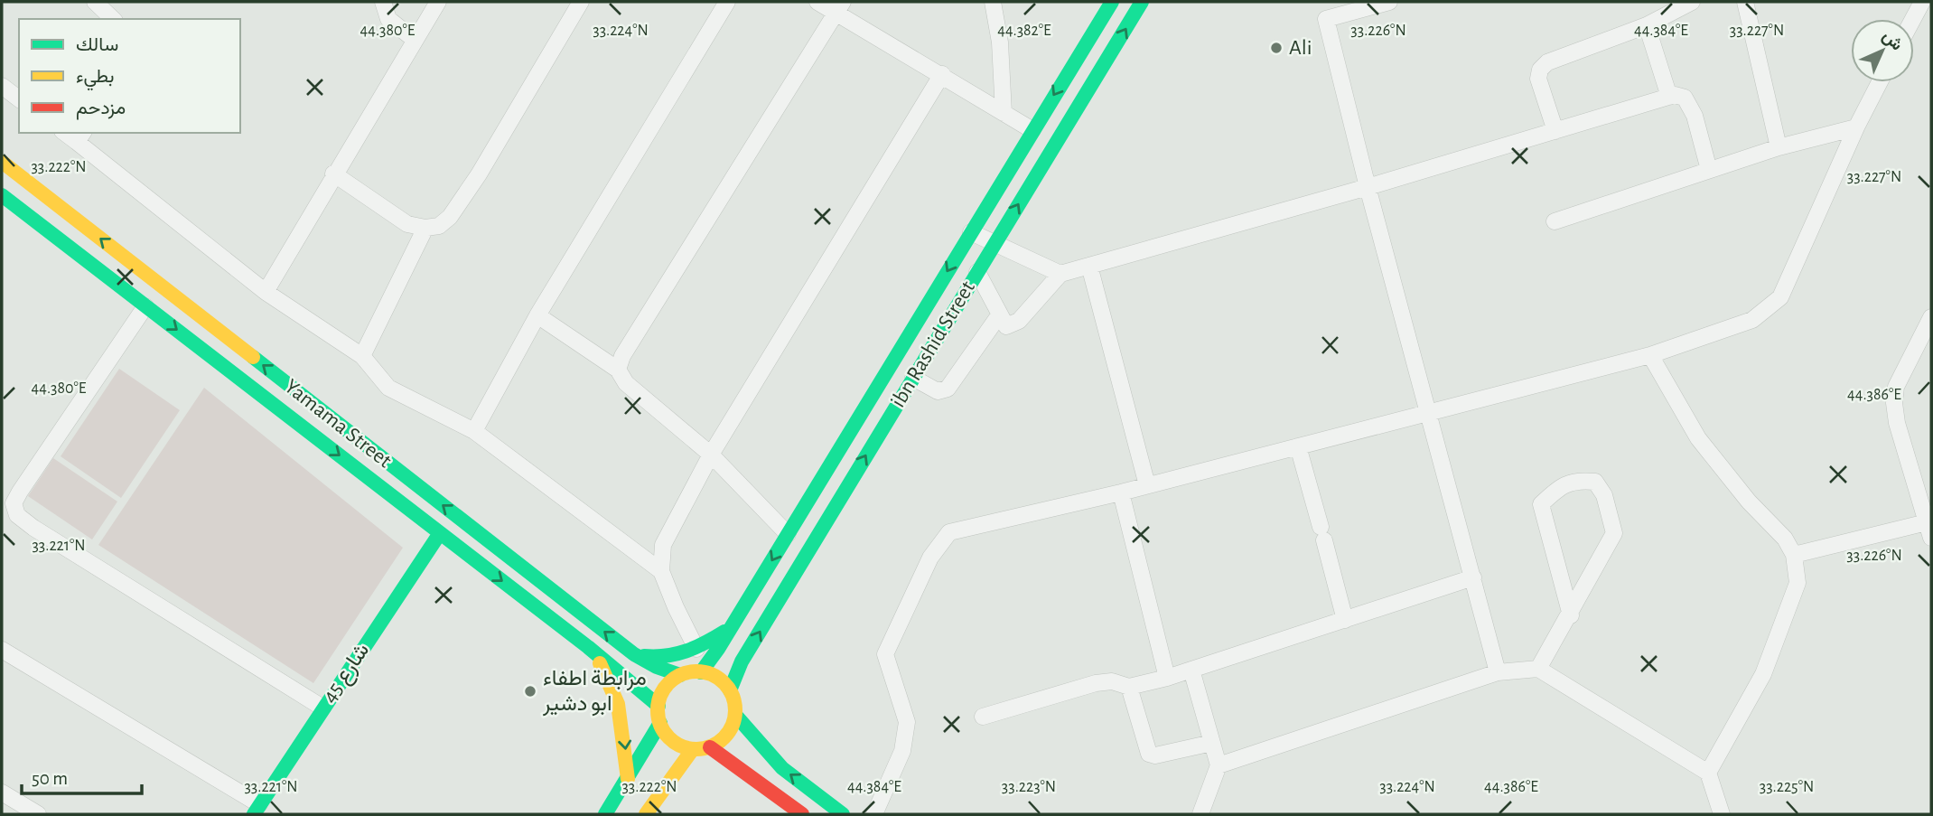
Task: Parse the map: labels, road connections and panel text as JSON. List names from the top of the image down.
{
  "streets": {
    "main road": ["ibn Rashid Street", "Yamama Street", "شارع 45"]
  },
  "crossings": [
    ["ibn Rashid Street", "Yamama Street"],
    ["Yamama Street", "شارع 45"]
  ],
  "places": ["Ali", "مرابطة اطفاء ابو دشير"],
  "legend": ["سالك", "بطيء", "مزدحم"],
  "scale_bar": "50 m",
  "north": "top right",
  "coordinates": [
    "44.380°E",
    "33.224°N",
    "44.382°E",
    "33.226°N",
    "44.384°E",
    "33.227°N",
    "33.222°N",
    "44.386°E",
    "33.221°N",
    "33.223°N",
    "33.225°N"
  ]
}
